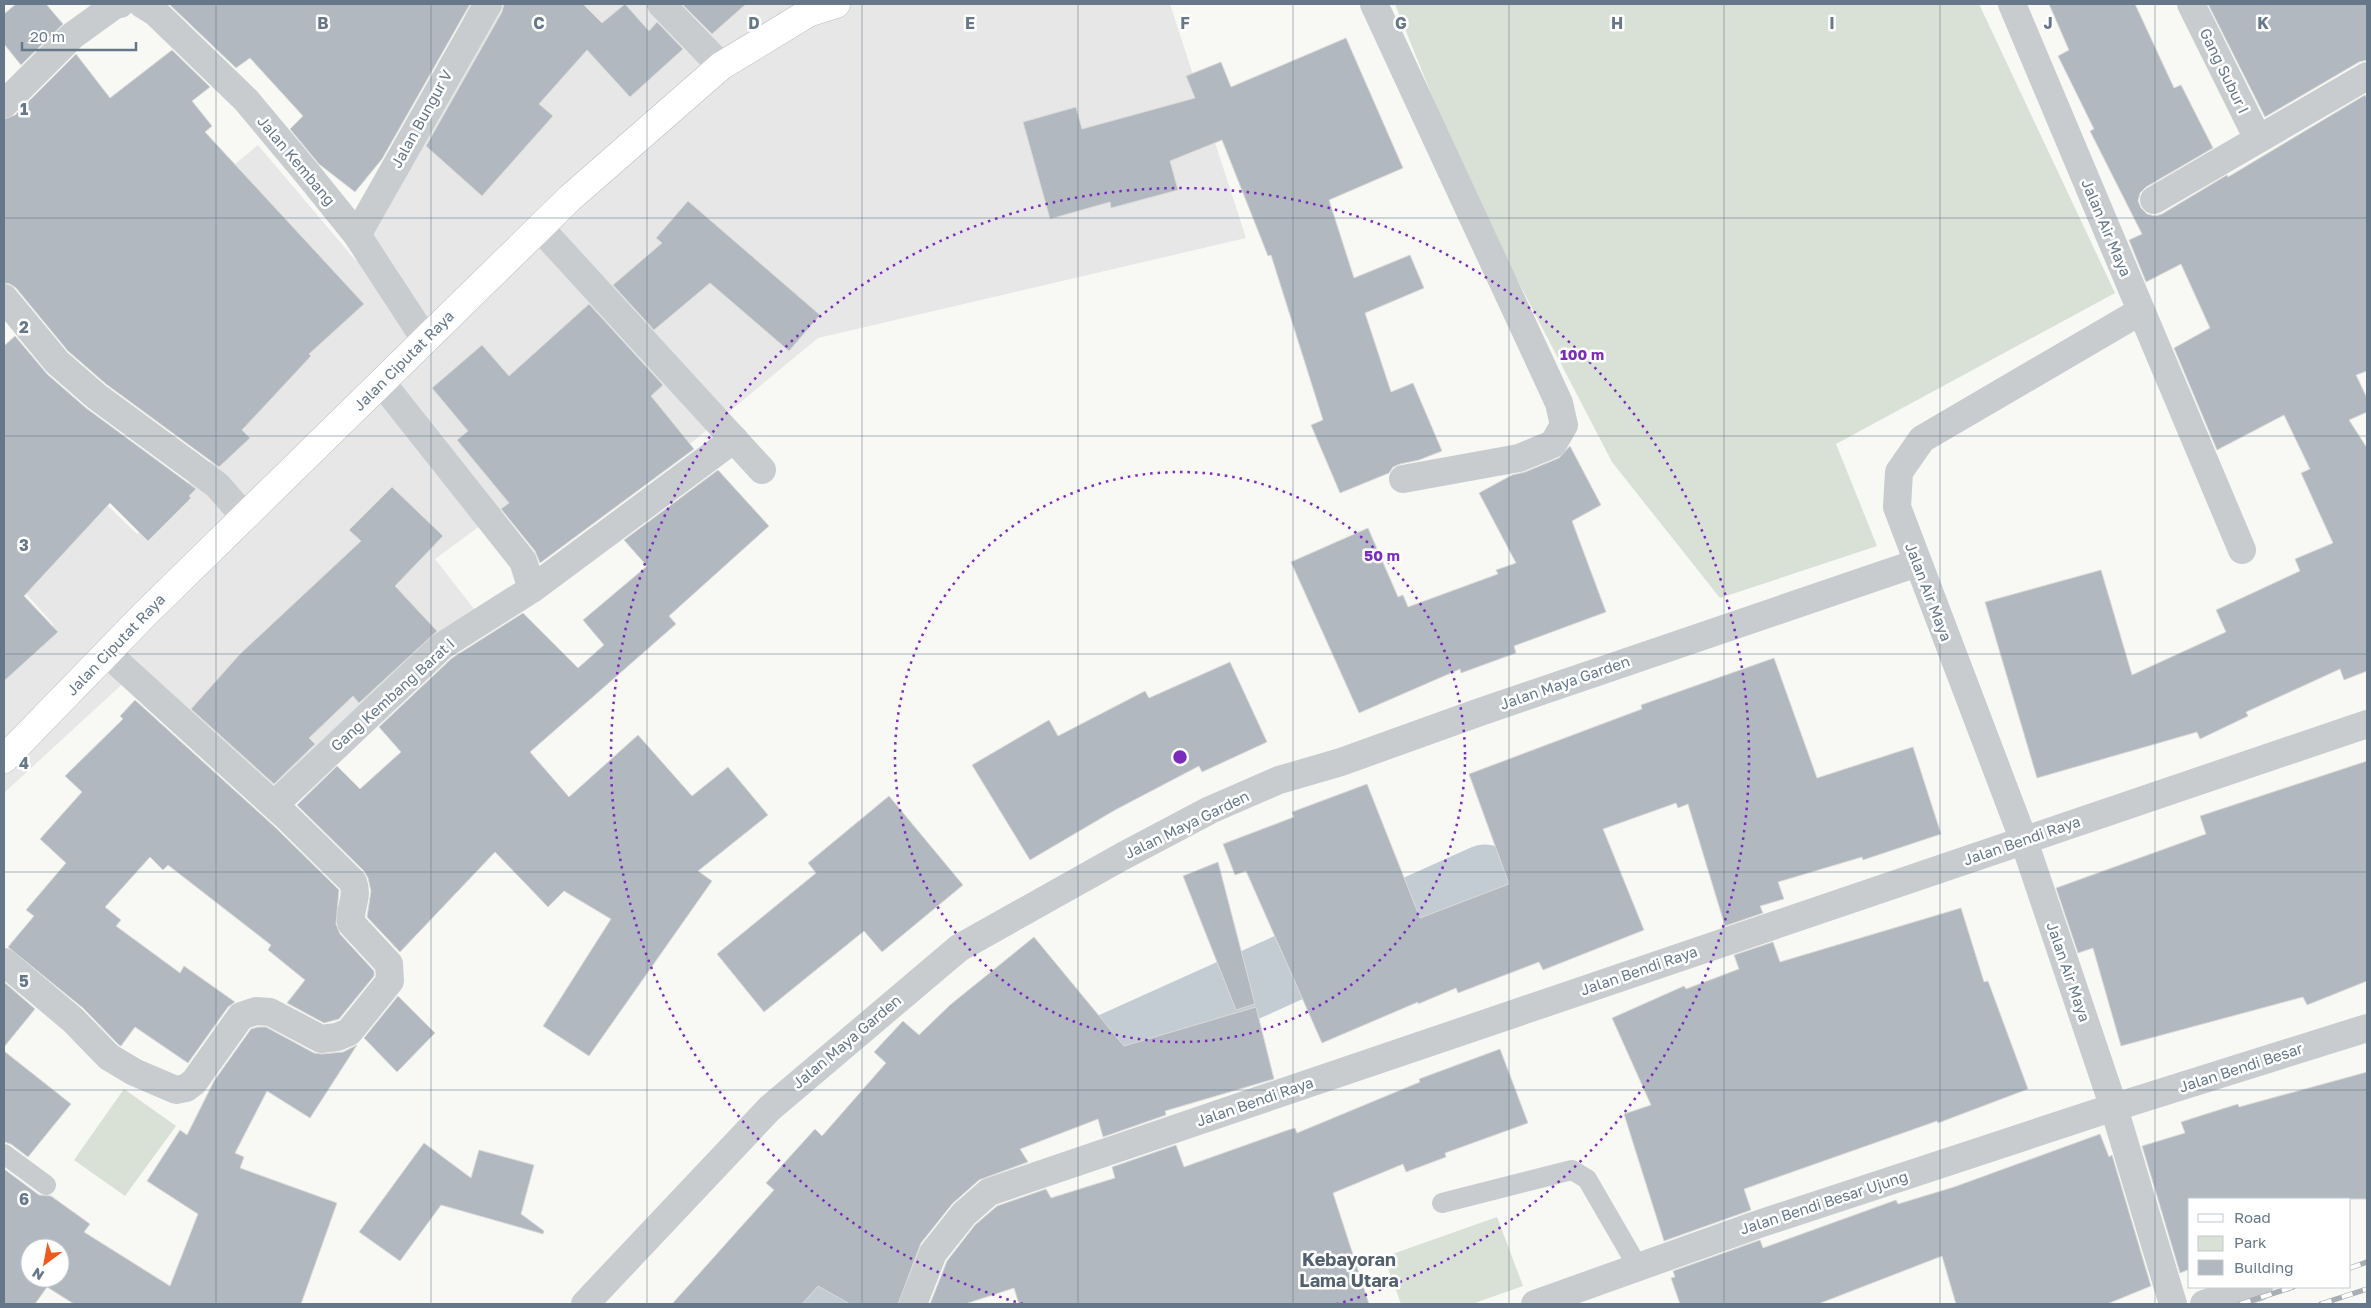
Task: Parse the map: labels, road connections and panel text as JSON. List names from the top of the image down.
{
  "streets": {
    "main road": ["Jalan Ciputat Raya"],
    "street": [
      "Gang Subur I",
      "Jalan Bungur V",
      "Jalan Kembang",
      "Jalan Air Maya",
      "Jalan Maya Garden",
      "Gang Kembang Barat I",
      "Jalan Bendi Raya",
      "Jalan Bendi Besar",
      "Jalan Bendi Besar Ujung"
    ]
  },
  "crossings": [
    ["Jalan Bungur V", "Jalan Kembang"],
    ["Jalan Kembang", "Jalan Ciputat Raya"],
    ["Jalan Air Maya", "Jalan Maya Garden"],
    ["Jalan Air Maya", "Jalan Bendi Raya"],
    ["Jalan Air Maya", "Jalan Bendi Besar"],
    ["Jalan Air Maya", "Jalan Bendi Besar Ujung"],
    ["Jalan Bendi Besar", "Jalan Bendi Besar Ujung"]
  ],
  "districts": ["Kebayoran Lama Utara"],
  "legend": ["Road", "Park", "Building"],
  "scale_bar": "20 m",
  "north": "bottom left",
  "grid": {
    "columns": [
      "B",
      "C",
      "D",
      "E",
      "F",
      "G",
      "H",
      "I",
      "J",
      "K"
    ],
    "rows": [
      "1",
      "2",
      "3",
      "4",
      "5",
      "6"
    ]
  },
  "rings": ["100 m", "50 m"]
}
